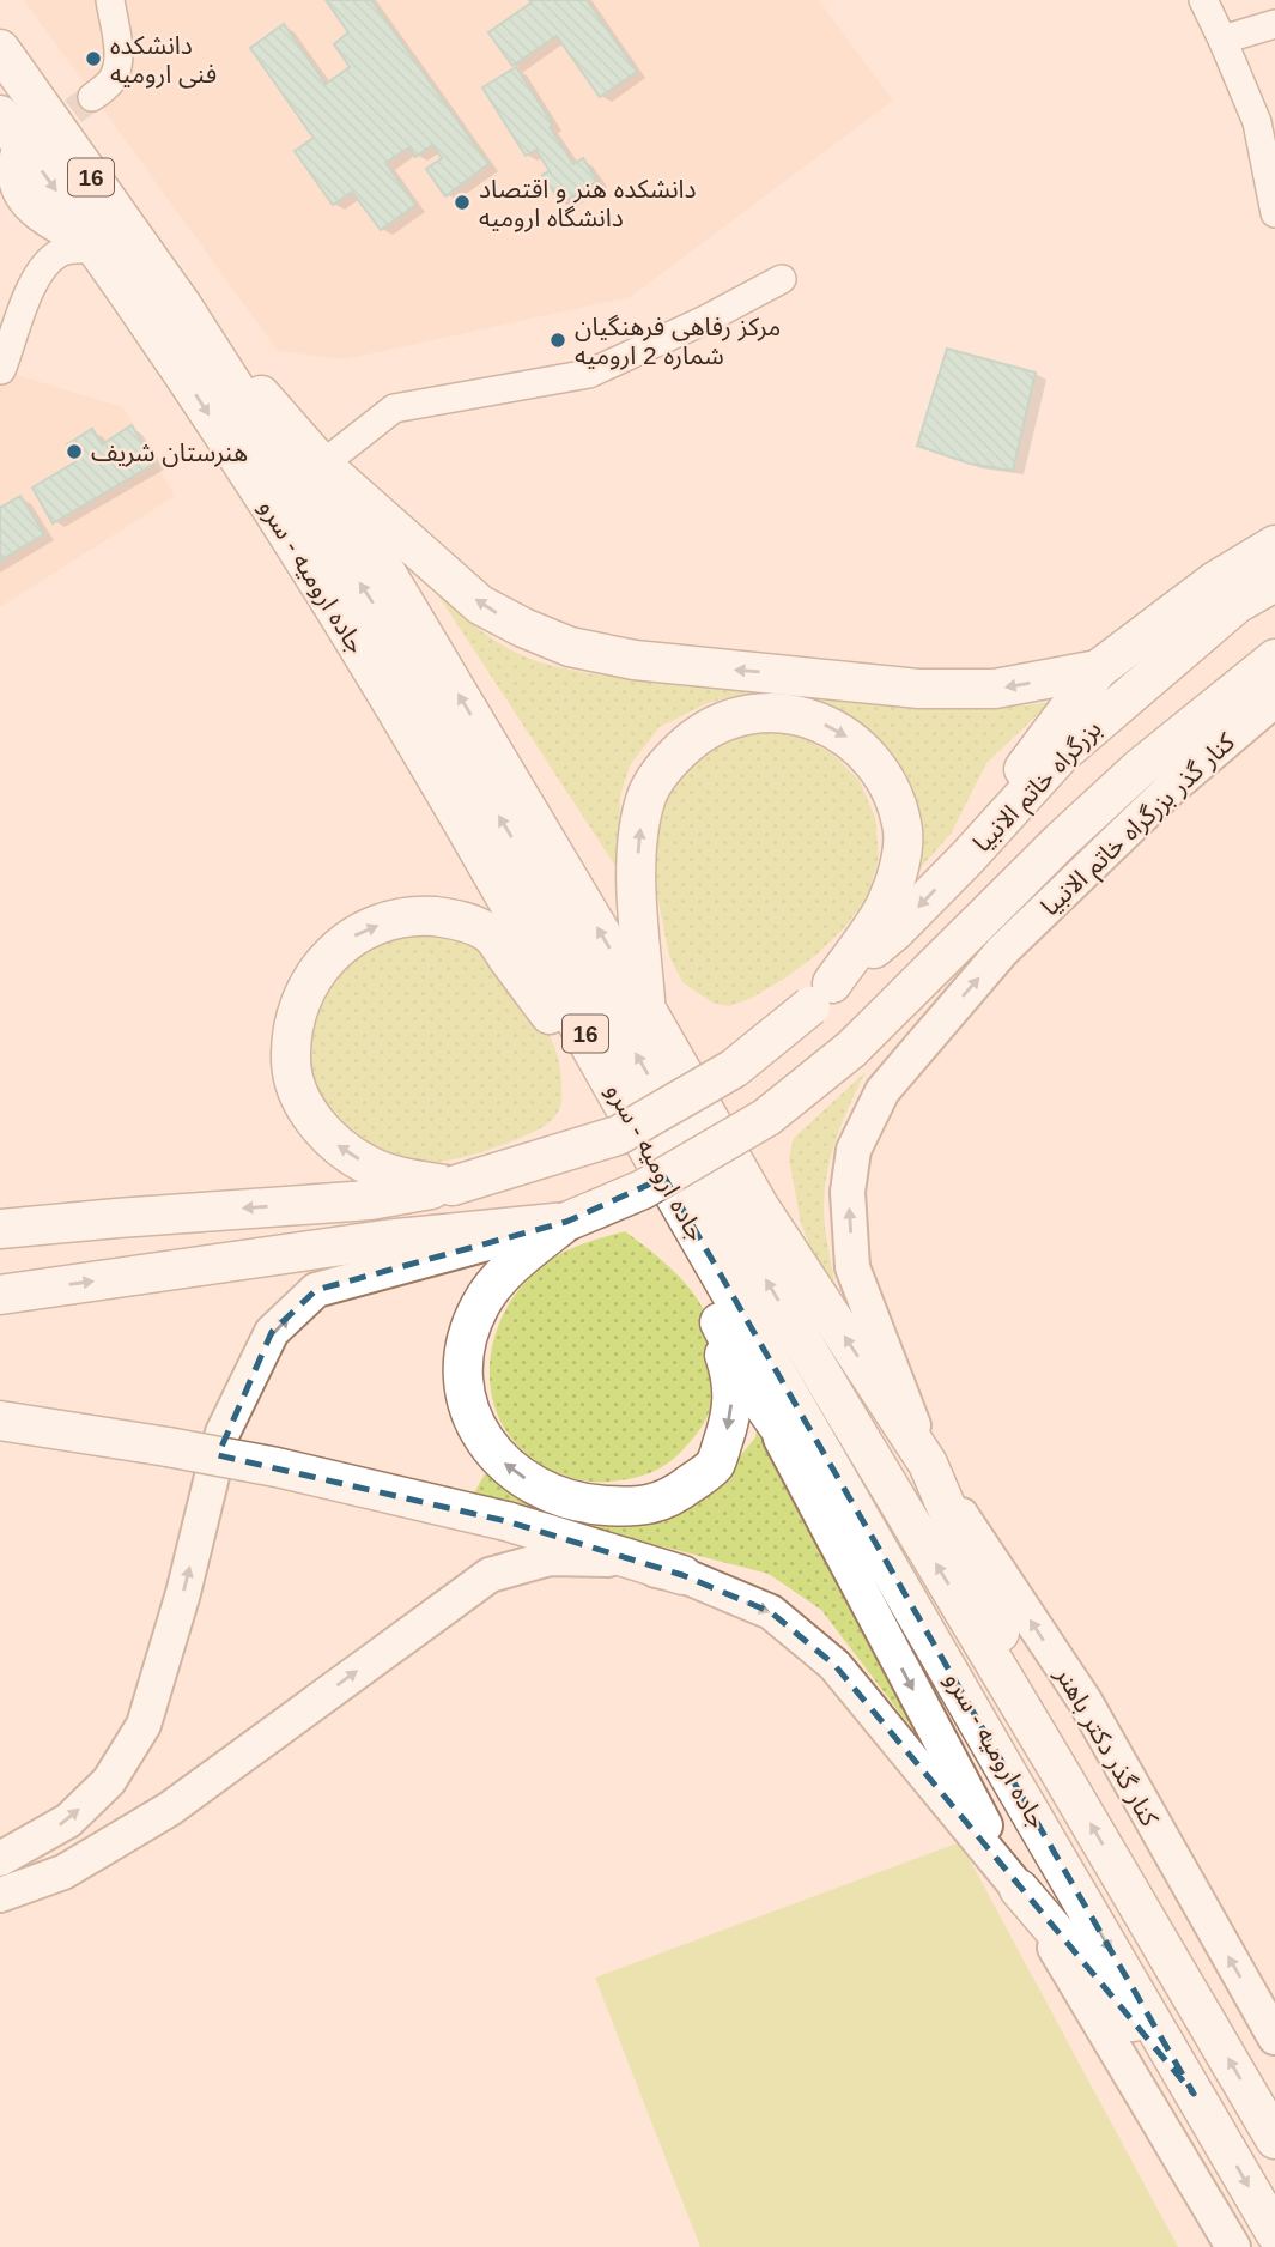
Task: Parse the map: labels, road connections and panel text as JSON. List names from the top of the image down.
{
  "streets": {
    "highway": ["16", "جاده ارومیه - سرو", "بزرگراه خاتم الانبیا"],
    "main road": ["کنار گذر بزرگراه خاتم الانبیا", "کنار گذر دکتر باهنر"]
  },
  "crossings": [
    ["کنار گذر بزرگراه خاتم الانبیا", "کنار گذر دکتر باهنر"]
  ],
  "one_way": ["کنار گذر بزرگراه خاتم الانبیا"],
  "places": [
    "دانشکده فنی ارومیه",
    "دانشکده هنر و اقتصاد دانشگاه ارومیه",
    "مرکز رفاهی فرهنگیان شماره 2 ارومیه",
    "هنرستان شریف"
  ]
}
